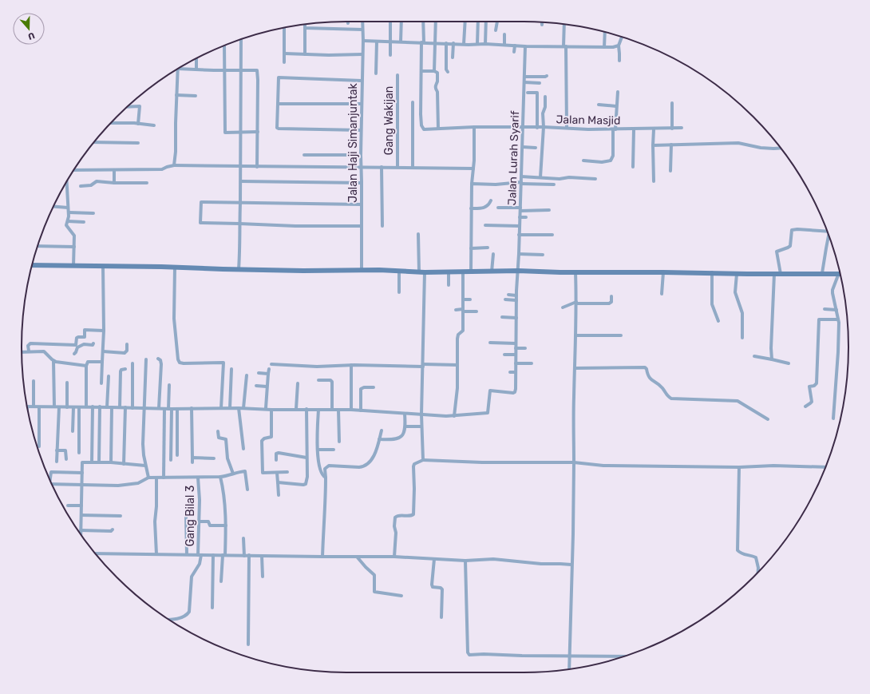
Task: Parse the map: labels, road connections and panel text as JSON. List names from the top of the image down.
{
  "streets": {
    "street": [
      "Jalan Masjid",
      "Gang Wakijan",
      "Jalan Haji Simanjuntak",
      "Jalan Lurah Syarif",
      "Gang Bilal 3"
    ]
  },
  "crossings": [
    ["Jalan Masjid", "Jalan Lurah Syarif"]
  ],
  "north": "bottom"
}
